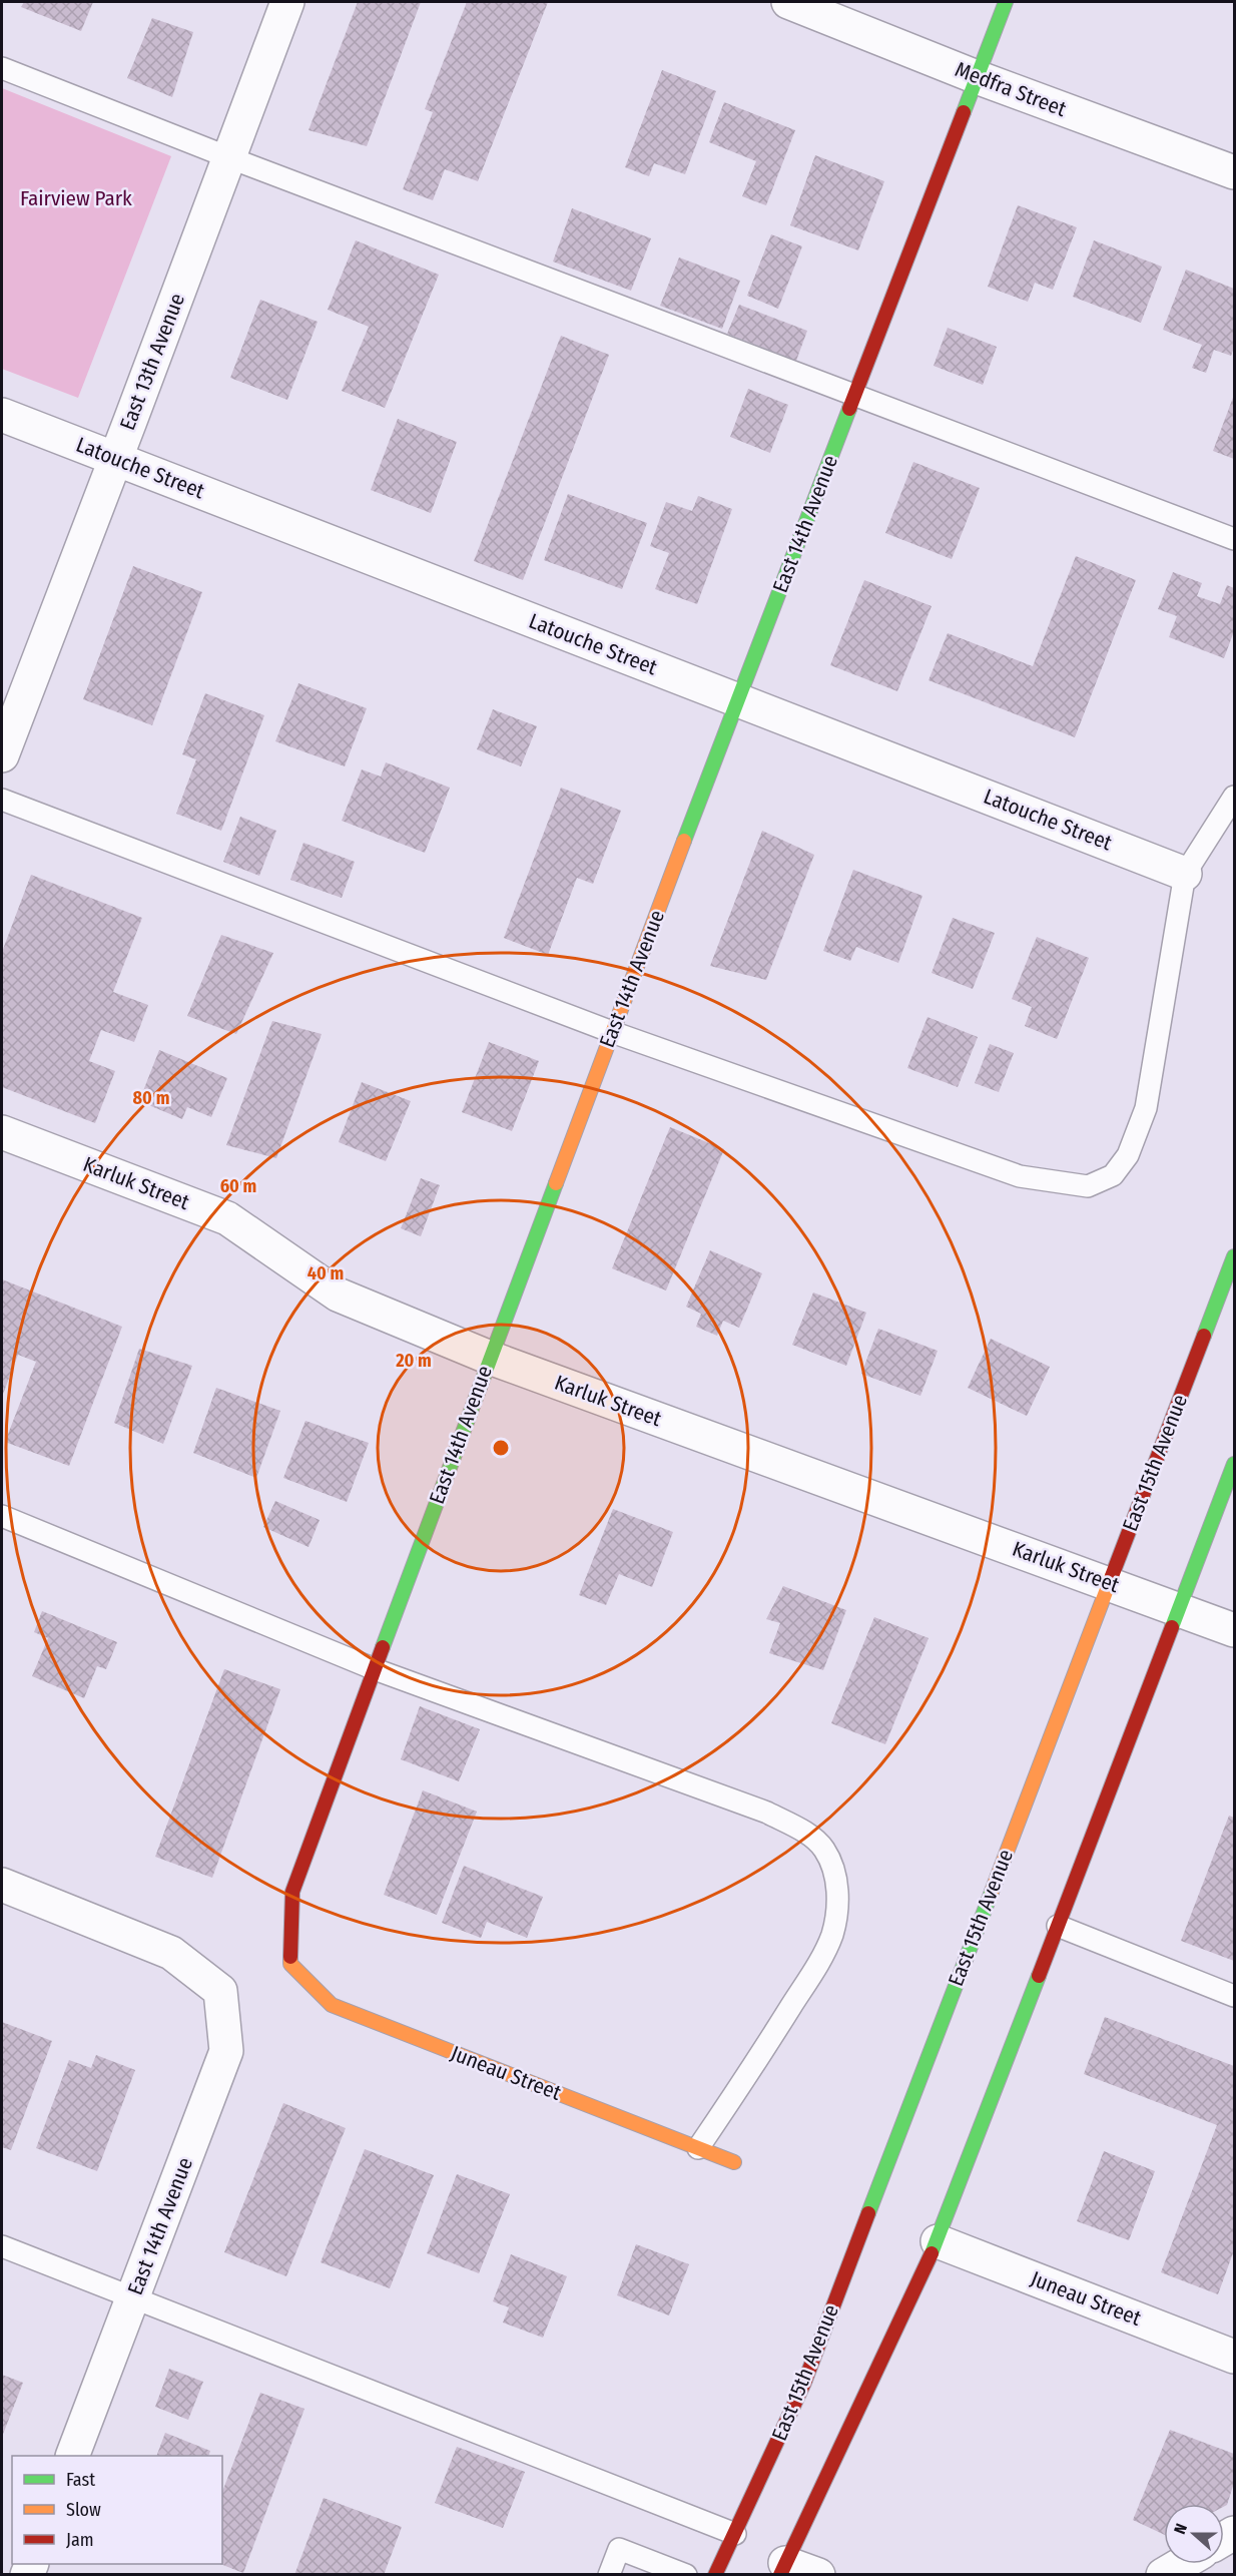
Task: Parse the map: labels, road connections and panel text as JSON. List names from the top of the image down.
{
  "streets": {
    "main road": ["East 14th Avenue", "East 15th Avenue", "Juneau Street"],
    "street": [
      "Medfra Street",
      "East 13th Avenue",
      "Latouche Street",
      "Karluk Street"
    ]
  },
  "crossings": [
    ["Medfra Street", "East 14th Avenue"],
    ["East 13th Avenue", "Latouche Street"],
    ["Latouche Street", "East 14th Avenue"],
    ["East 14th Avenue", "Karluk Street"],
    ["East 14th Avenue", "Juneau Street"],
    ["Karluk Street", "East 15th Avenue"]
  ],
  "parks": ["Fairview Park"],
  "legend": ["Fast", "Slow", "Jam"],
  "north": "left",
  "rings": [
    "80 m",
    "60 m",
    "40 m",
    "20 m"
  ]
}
